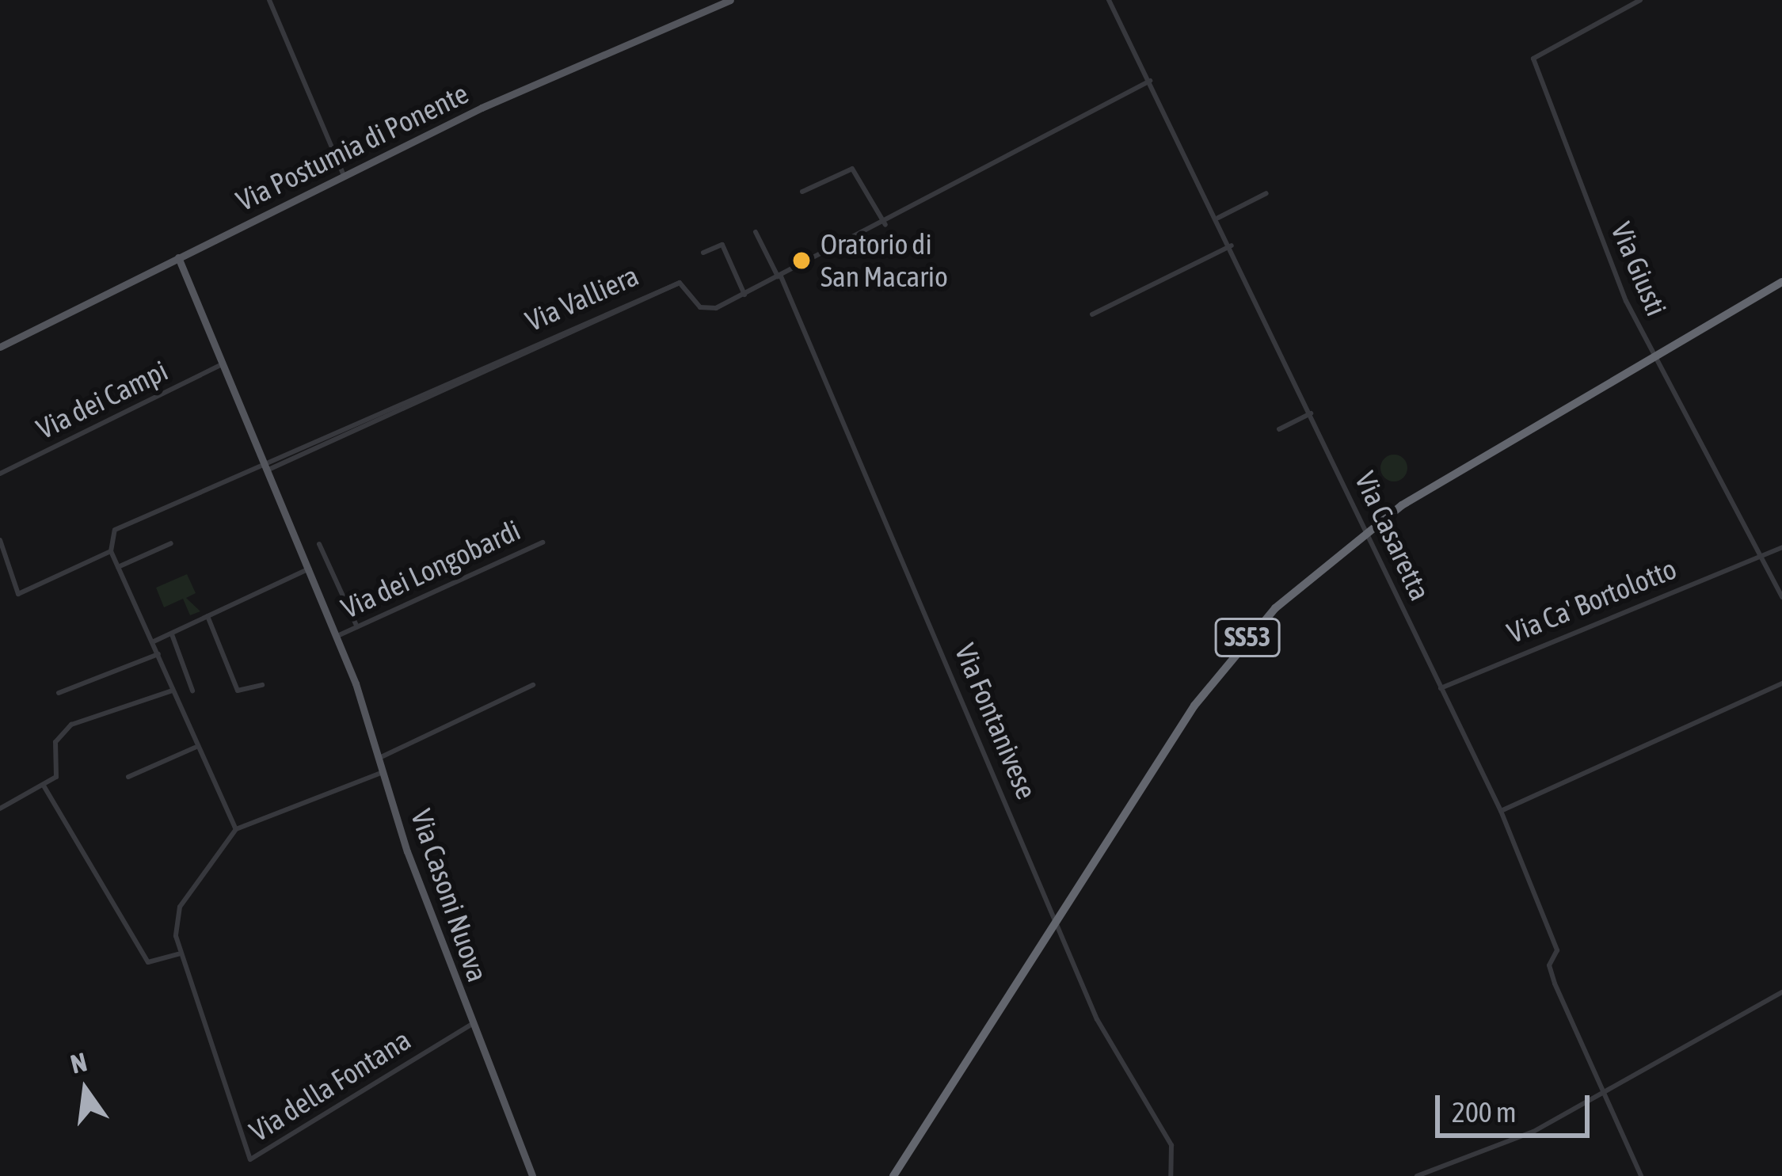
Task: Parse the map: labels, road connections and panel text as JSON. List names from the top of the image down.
{
  "streets": {
    "highway": ["SS53"],
    "main road": ["Via Postumia di Ponente", "Via Casoni Nuova"],
    "street": [
      "Via Giusti",
      "Via Valliera",
      "Via dei Campi",
      "Via Casaretta",
      "Via dei Longobardi",
      "Via Ca' Bortolotto",
      "Via Fontanivese",
      "Via della Fontana"
    ]
  },
  "crossings": [
    ["Via Postumia di Ponente", "Via Casoni Nuova"],
    ["Via Giusti", "Via Ca' Bortolotto"],
    ["Via Valliera", "Via Casoni Nuova"],
    ["Via dei Campi", "Via Casoni Nuova"],
    ["Via Casaretta", "Via Ca' Bortolotto"],
    ["Via dei Longobardi", "Via Casoni Nuova"],
    ["Via Casoni Nuova", "Via della Fontana"]
  ],
  "places": ["Oratorio di San Macario"],
  "scale_bar": "200 m",
  "north": "top"
}
